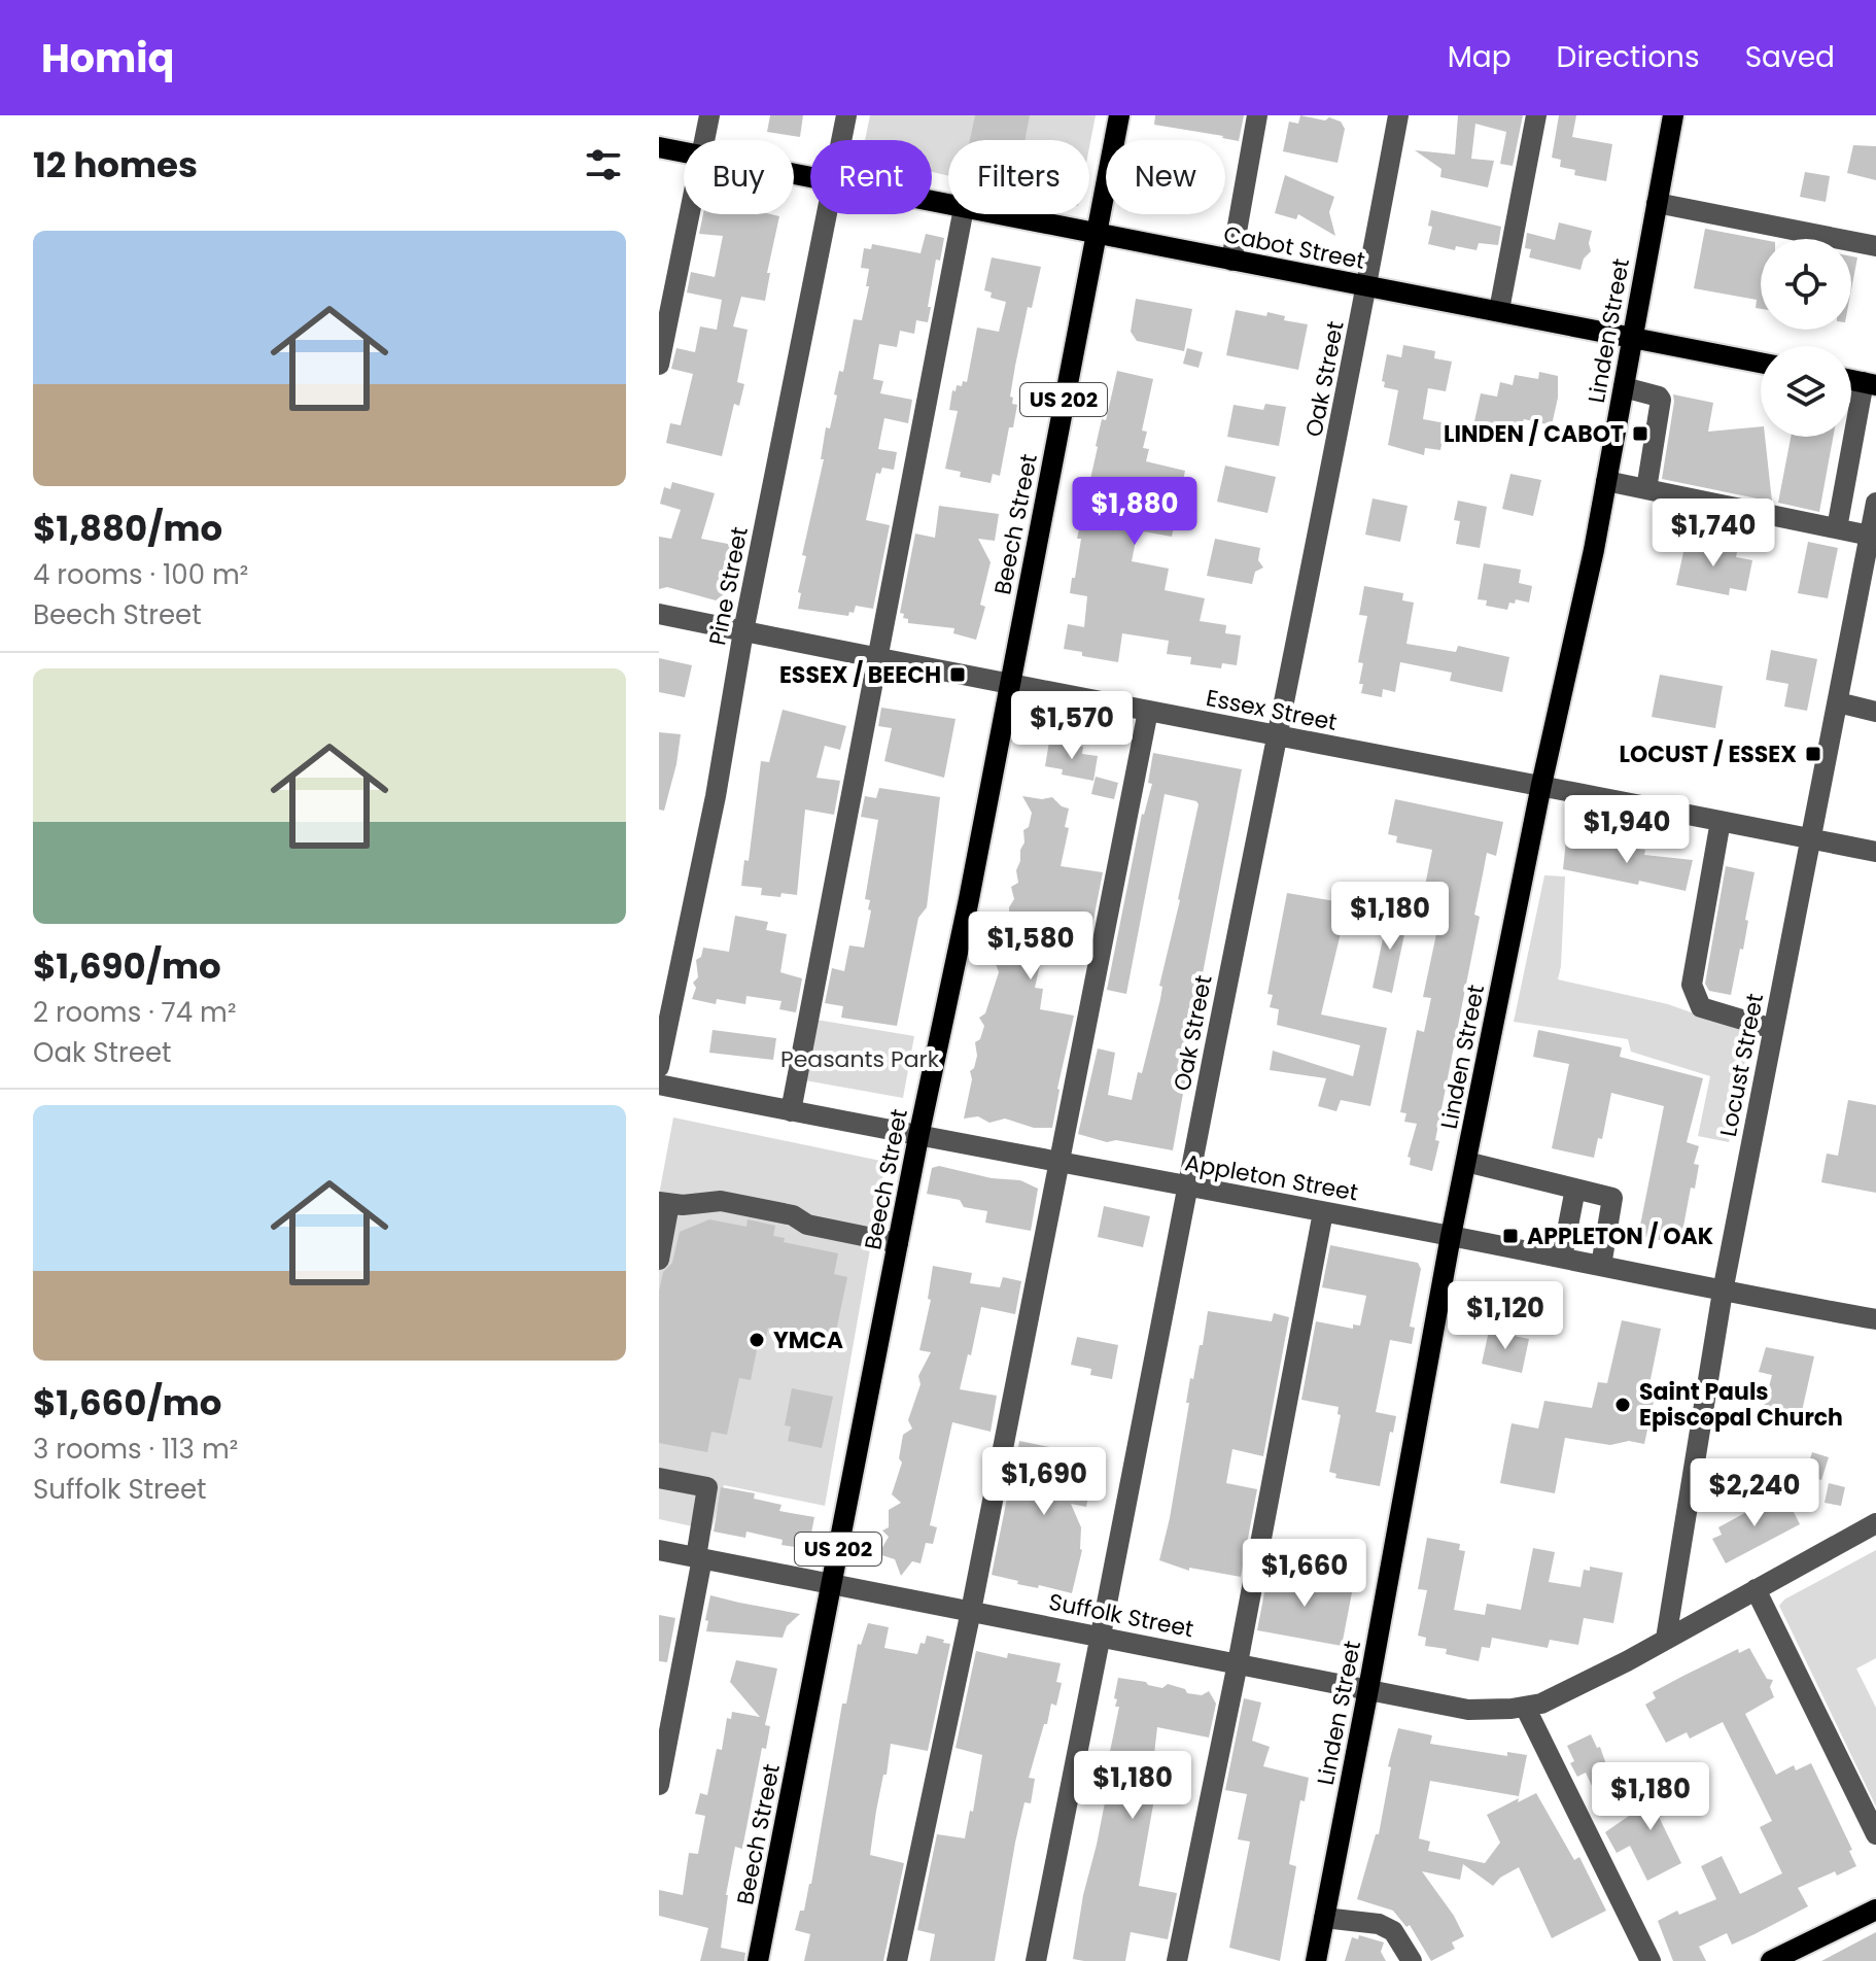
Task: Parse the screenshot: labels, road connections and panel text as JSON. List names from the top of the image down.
{
  "streets": {
    "main road": [
      "Cabot Street",
      "Linden Street",
      "US 202",
      "Beech Street"
    ],
    "street": [
      "Oak Street",
      "Pine Street",
      "Essex Street",
      "Locust Street",
      "Appleton Street",
      "Suffolk Street"
    ]
  },
  "crossings": [
    ["Cabot Street", "Linden Street"],
    ["Cabot Street", "Oak Street"],
    ["Cabot Street", "Beech Street"],
    ["Linden Street", "Essex Street"],
    ["Linden Street", "Appleton Street"],
    ["Linden Street", "Suffolk Street"],
    ["Oak Street", "Essex Street"],
    ["Oak Street", "Appleton Street"],
    ["Oak Street", "Suffolk Street"],
    ["Beech Street", "Essex Street"],
    ["Beech Street", "Appleton Street"],
    ["Beech Street", "Suffolk Street"],
    ["Pine Street", "Essex Street"],
    ["Essex Street", "Locust Street"],
    ["Locust Street", "Appleton Street"],
    ["Locust Street", "Suffolk Street"]
  ],
  "parks": ["Peasants Park"],
  "places": {
    "transit": [
      "LINDEN / CABOT",
      "ESSEX / BEECH",
      "LOCUST / ESSEX",
      "APPLETON / OAK"
    ],
    "other": ["YMCA", "Saint Pauls Episcopal Church"]
  },
  "page": {
    "header": "Homiq",
    "nav": ["Map", "Directions", "Saved"],
    "heading": "12 homes",
    "chip": [
      "Buy",
      "Rent",
      "Filters",
      "New"
    ],
    "list": [
      {
        "name": "$1,880/mo",
        "note": "4 rooms · 100 m² · Beech Street"
      },
      {
        "name": "$1,690/mo",
        "note": "2 rooms · 74 m² · Oak Street"
      },
      {
        "name": "$1,660/mo",
        "note": "3 rooms · 113 m² · Suffolk Street"
      }
    ],
    "price": [
      "$1,880",
      "$1,740",
      "$1,570",
      "$1,940",
      "$1,180",
      "$1,580",
      "$1,120",
      "$1,690",
      "$2,240",
      "$1,660",
      "$1,180",
      "$1,180"
    ]
  }
}
